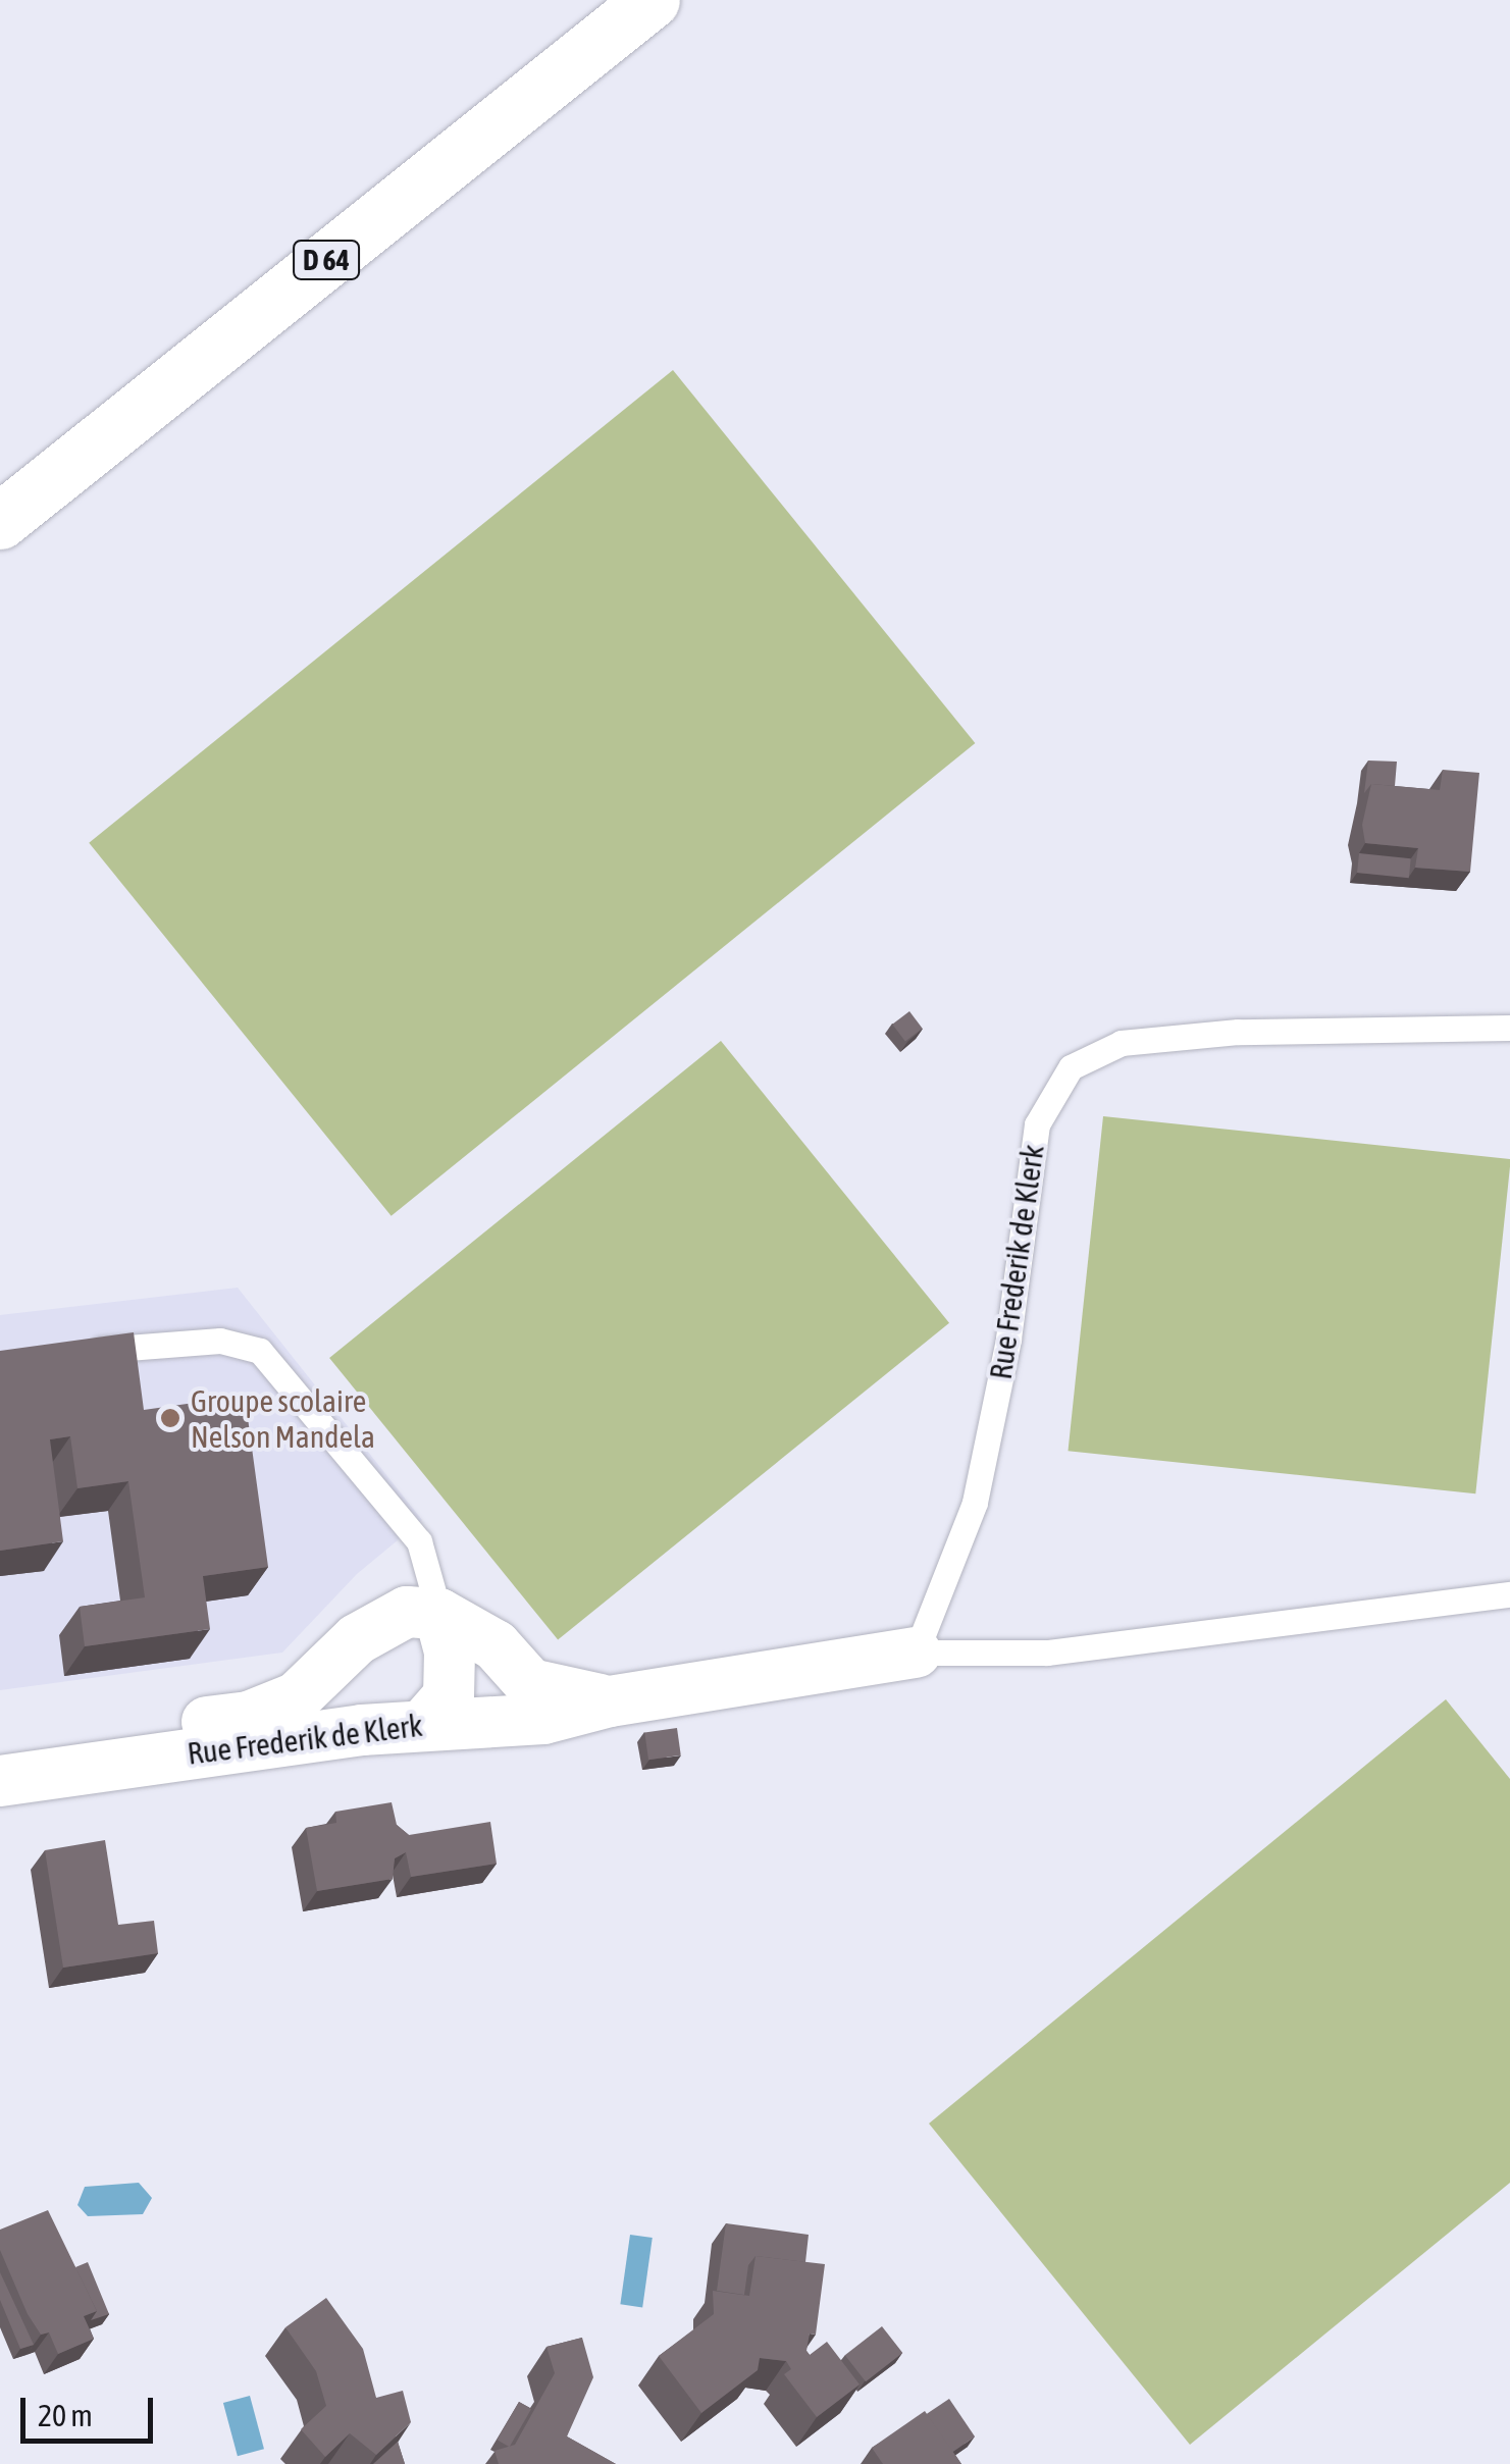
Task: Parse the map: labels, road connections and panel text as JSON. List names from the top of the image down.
{
  "streets": {
    "highway": ["D 64"],
    "street": ["Rue Frederik de Klerk"]
  },
  "places": ["Groupe scolaire Nelson Mandela"],
  "scale_bar": "20 m"
}
